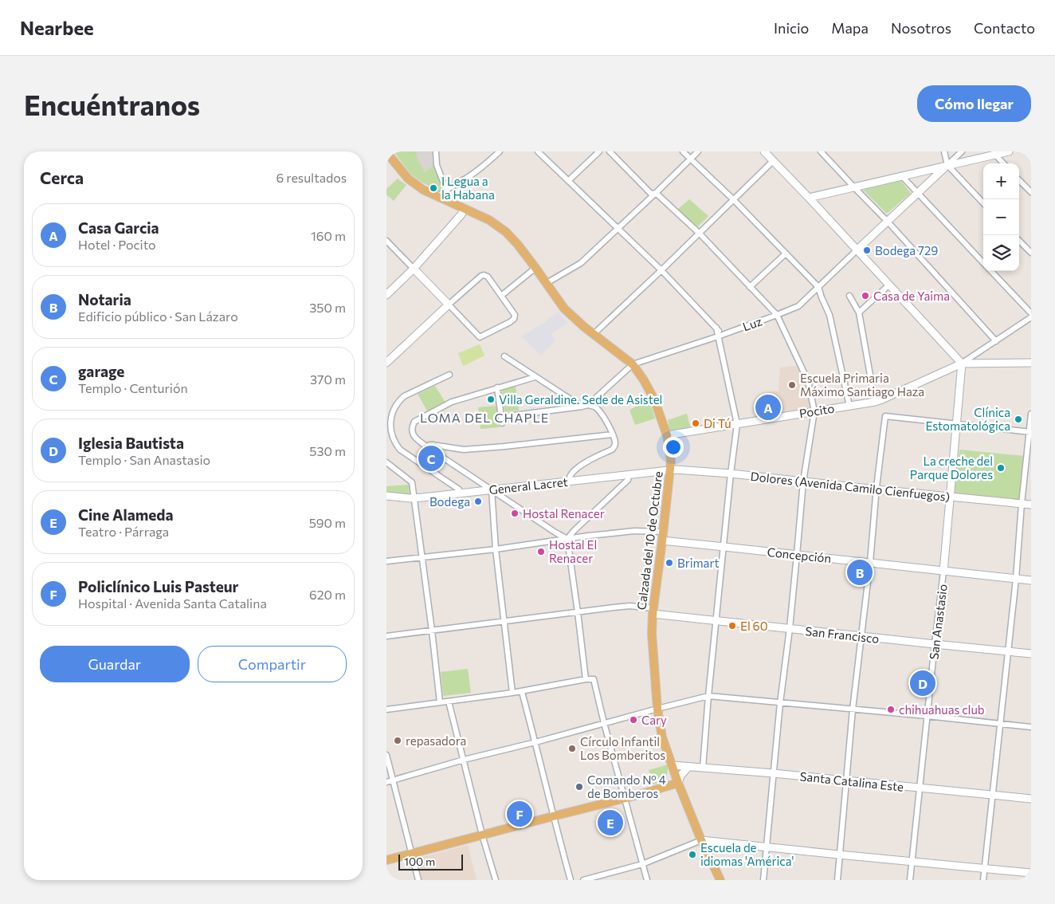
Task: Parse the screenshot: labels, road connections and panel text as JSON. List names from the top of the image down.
{
  "streets": {
    "main road": ["Calzada del 10 de Octubre"],
    "street": [
      "Luz",
      "Pocito",
      "General Lacret",
      "Dolores (Avenida Camilo Cienfuegos)",
      "Concepción",
      "San Anastasio",
      "San Francisco",
      "Santa Catalina Este"
    ]
  },
  "crossings": [
    ["Luz", "Calzada del 10 de Octubre"],
    ["Pocito", "Calzada del 10 de Octubre"],
    ["Pocito", "San Anastasio"],
    ["General Lacret", "Dolores (Avenida Camilo Cienfuegos)"],
    ["General Lacret", "Calzada del 10 de Octubre"],
    ["Dolores (Avenida Camilo Cienfuegos)", "Calzada del 10 de Octubre"],
    ["Dolores (Avenida Camilo Cienfuegos)", "San Anastasio"],
    ["Calzada del 10 de Octubre", "Concepción"],
    ["Calzada del 10 de Octubre", "San Francisco"],
    ["Calzada del 10 de Octubre", "Santa Catalina Este"],
    ["Concepción", "San Anastasio"],
    ["San Anastasio", "San Francisco"],
    ["San Anastasio", "Santa Catalina Este"]
  ],
  "districts": ["LOMA DEL CHAPLE"],
  "places": [
    "I Legua a la Habana",
    "Bodega 729",
    "Casa de Yaima",
    "Escuela Primaria Máximo Santiago Haza",
    "Villa Geraldine. Sede de Asistel",
    "Clínica Estomatológica",
    "Di Tú",
    "La creche del Parque Dolores",
    "Bodega",
    "Hostal Renacer",
    "Hostal El Renacer",
    "Brimart",
    "El 60",
    "chihuahuas club",
    "Cary",
    "repasadora",
    "Círculo Infantil Los Bomberitos",
    "Comando Nº 4 de Bomberos",
    "Escuela de idiomas 'América'"
  ],
  "scale_bar": "100 m",
  "page": {
    "header": "Nearbee",
    "nav": [
      "Inicio",
      "Mapa",
      "Nosotros",
      "Contacto"
    ],
    "buttons": [
      "Cómo llegar",
      ["Guardar", "Compartir"]
    ],
    "title": "Encuéntranos",
    "heading": ["Cerca", "6 resultados"],
    "map_buttons": ["+", "−"],
    "list": [
      {
        "mark": "A",
        "name": "Casa Garcia",
        "note": "Hotel · Pocito",
        "value": "160 m"
      },
      {
        "mark": "B",
        "name": "Notaria",
        "note": "Edificio público · San Lázaro",
        "value": "350 m"
      },
      {
        "mark": "C",
        "name": "garage",
        "note": "Templo · Centurión",
        "value": "370 m"
      },
      {
        "mark": "D",
        "name": "Iglesia Bautista",
        "note": "Templo · San Anastasio",
        "value": "530 m"
      },
      {
        "mark": "E",
        "name": "Cine Alameda",
        "note": "Teatro · Párraga",
        "value": "590 m"
      },
      {
        "mark": "F",
        "name": "Policlínico Luis Pasteur",
        "note": "Hospital · Avenida Santa Catalina",
        "value": "620 m"
      }
    ],
    "pins": [
      "A",
      "C",
      "B",
      "D",
      "F",
      "E"
    ],
    "scale": "100 m"
  }
}
